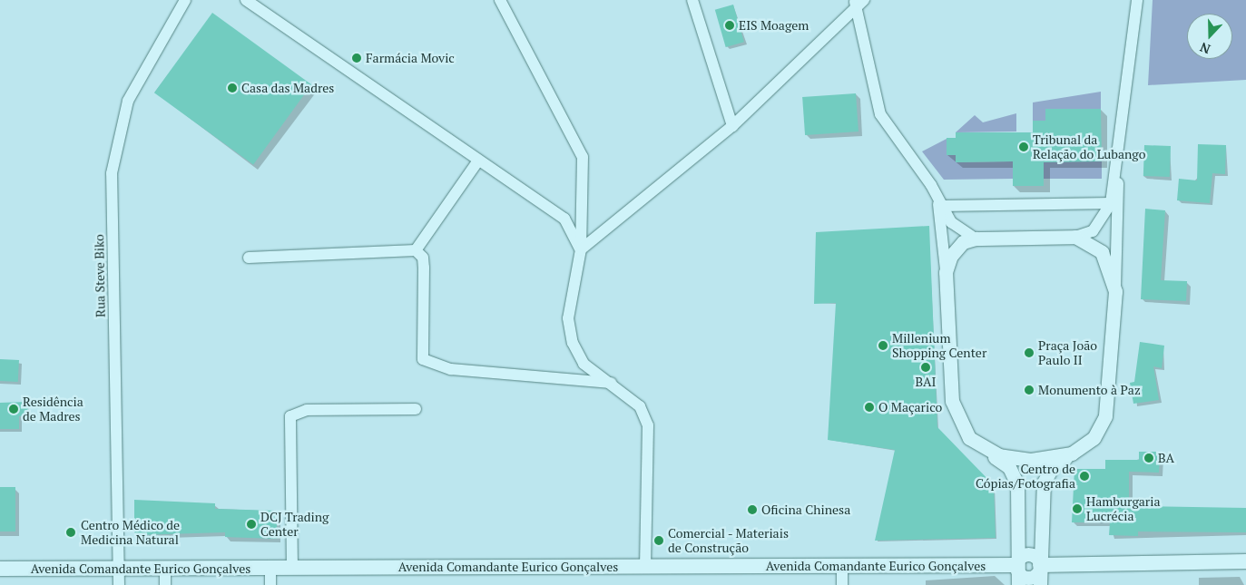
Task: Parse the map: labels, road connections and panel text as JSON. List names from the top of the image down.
{
  "streets": {
    "main road": ["Avenida Comandante Eurico Gonçalves"],
    "street": ["Rua Steve Biko"]
  },
  "crossings": [
    ["Rua Steve Biko", "Avenida Comandante Eurico Gonçalves"]
  ],
  "places": [
    "EIS Moagem",
    "Farmácia Movic",
    "Casa das Madres",
    "Tribunal da Relação do Lubango",
    "Millenium Shopping Center",
    "Praça João Paulo II",
    "BAI",
    "Monumento à Paz",
    "O Maçarico",
    "Residência de Madres",
    "BA",
    "Centro de Cópias/Fotografia",
    "Hamburgaria Lucrécia",
    "Oficina Chinesa",
    "DCJ Trading Center",
    "Centro Médico de Medicina Natural",
    "Comercial - Materiais de Construção"
  ],
  "north": "bottom"
}
